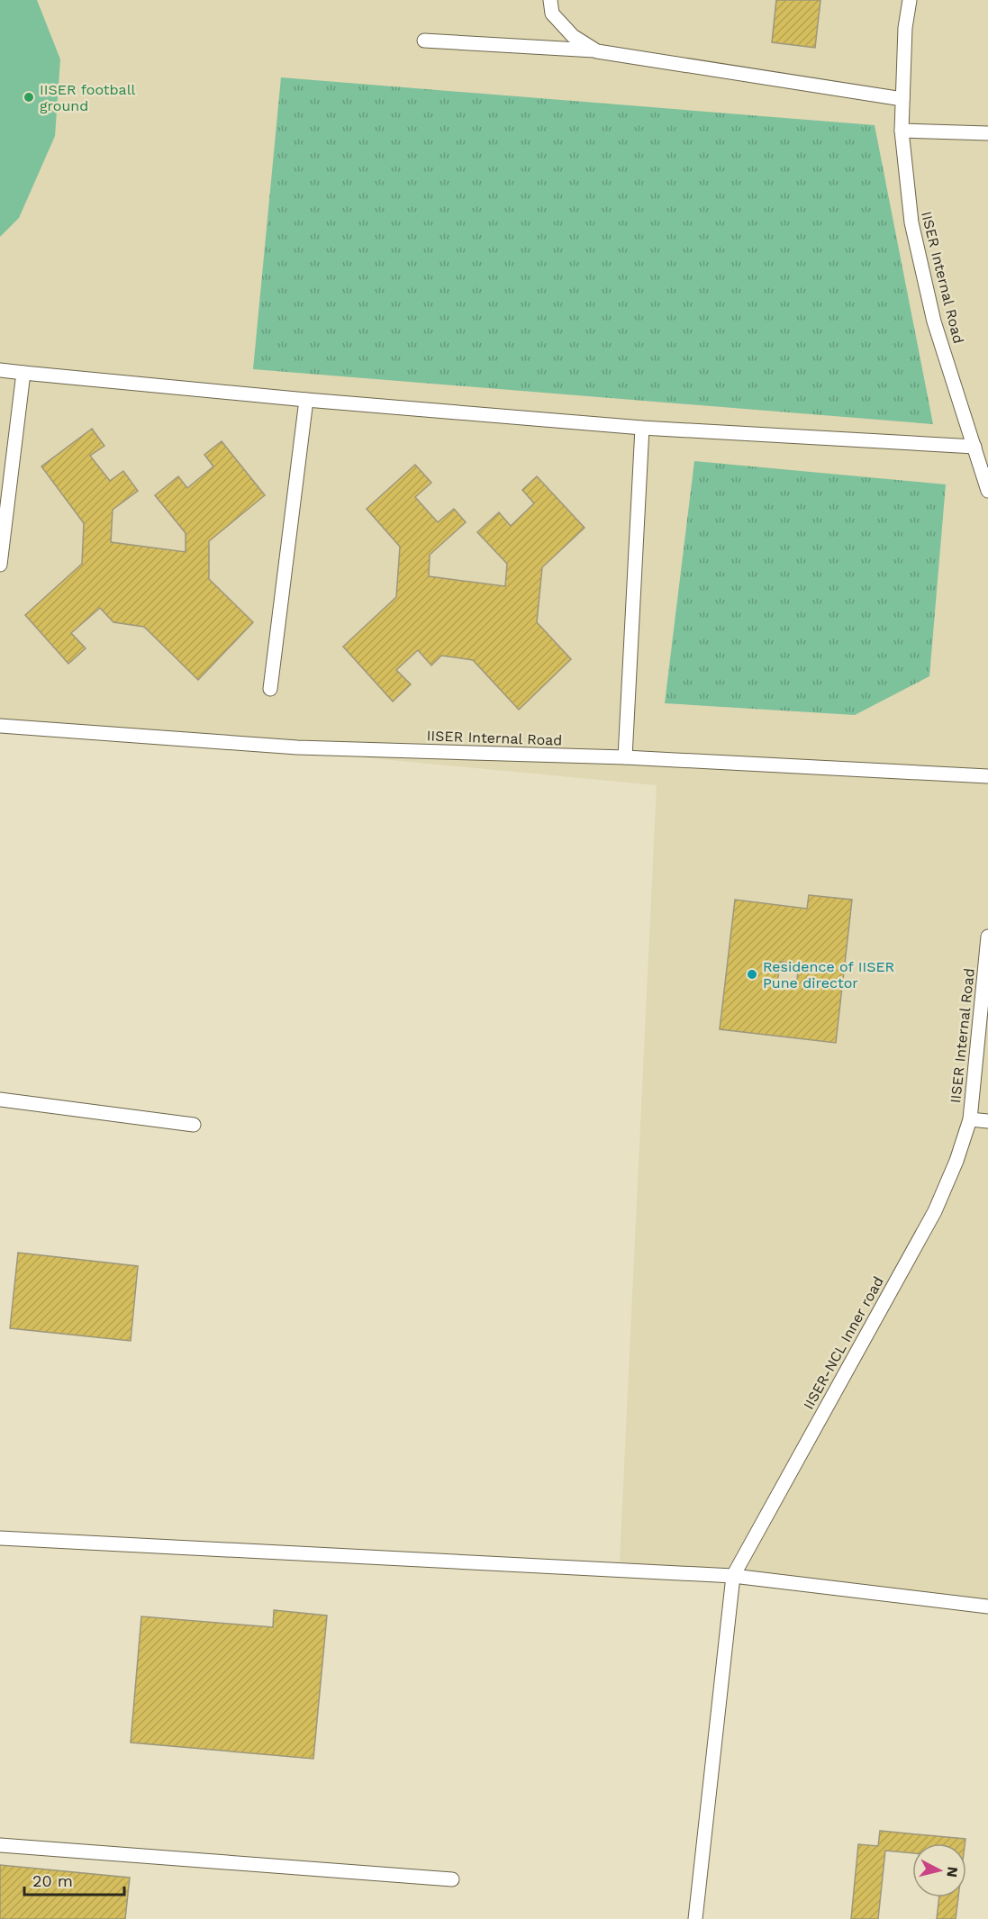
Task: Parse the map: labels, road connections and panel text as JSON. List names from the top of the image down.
{
  "streets": {
    "lane": ["IISER Internal Road", "IISER-NCL Inner road"]
  },
  "crossings": [
    ["IISER Internal Road", "IISER-NCL Inner road"]
  ],
  "places": ["IISER football ground", "Residence of IISER Pune director"],
  "scale_bar": "20 m",
  "north": "right"
}
